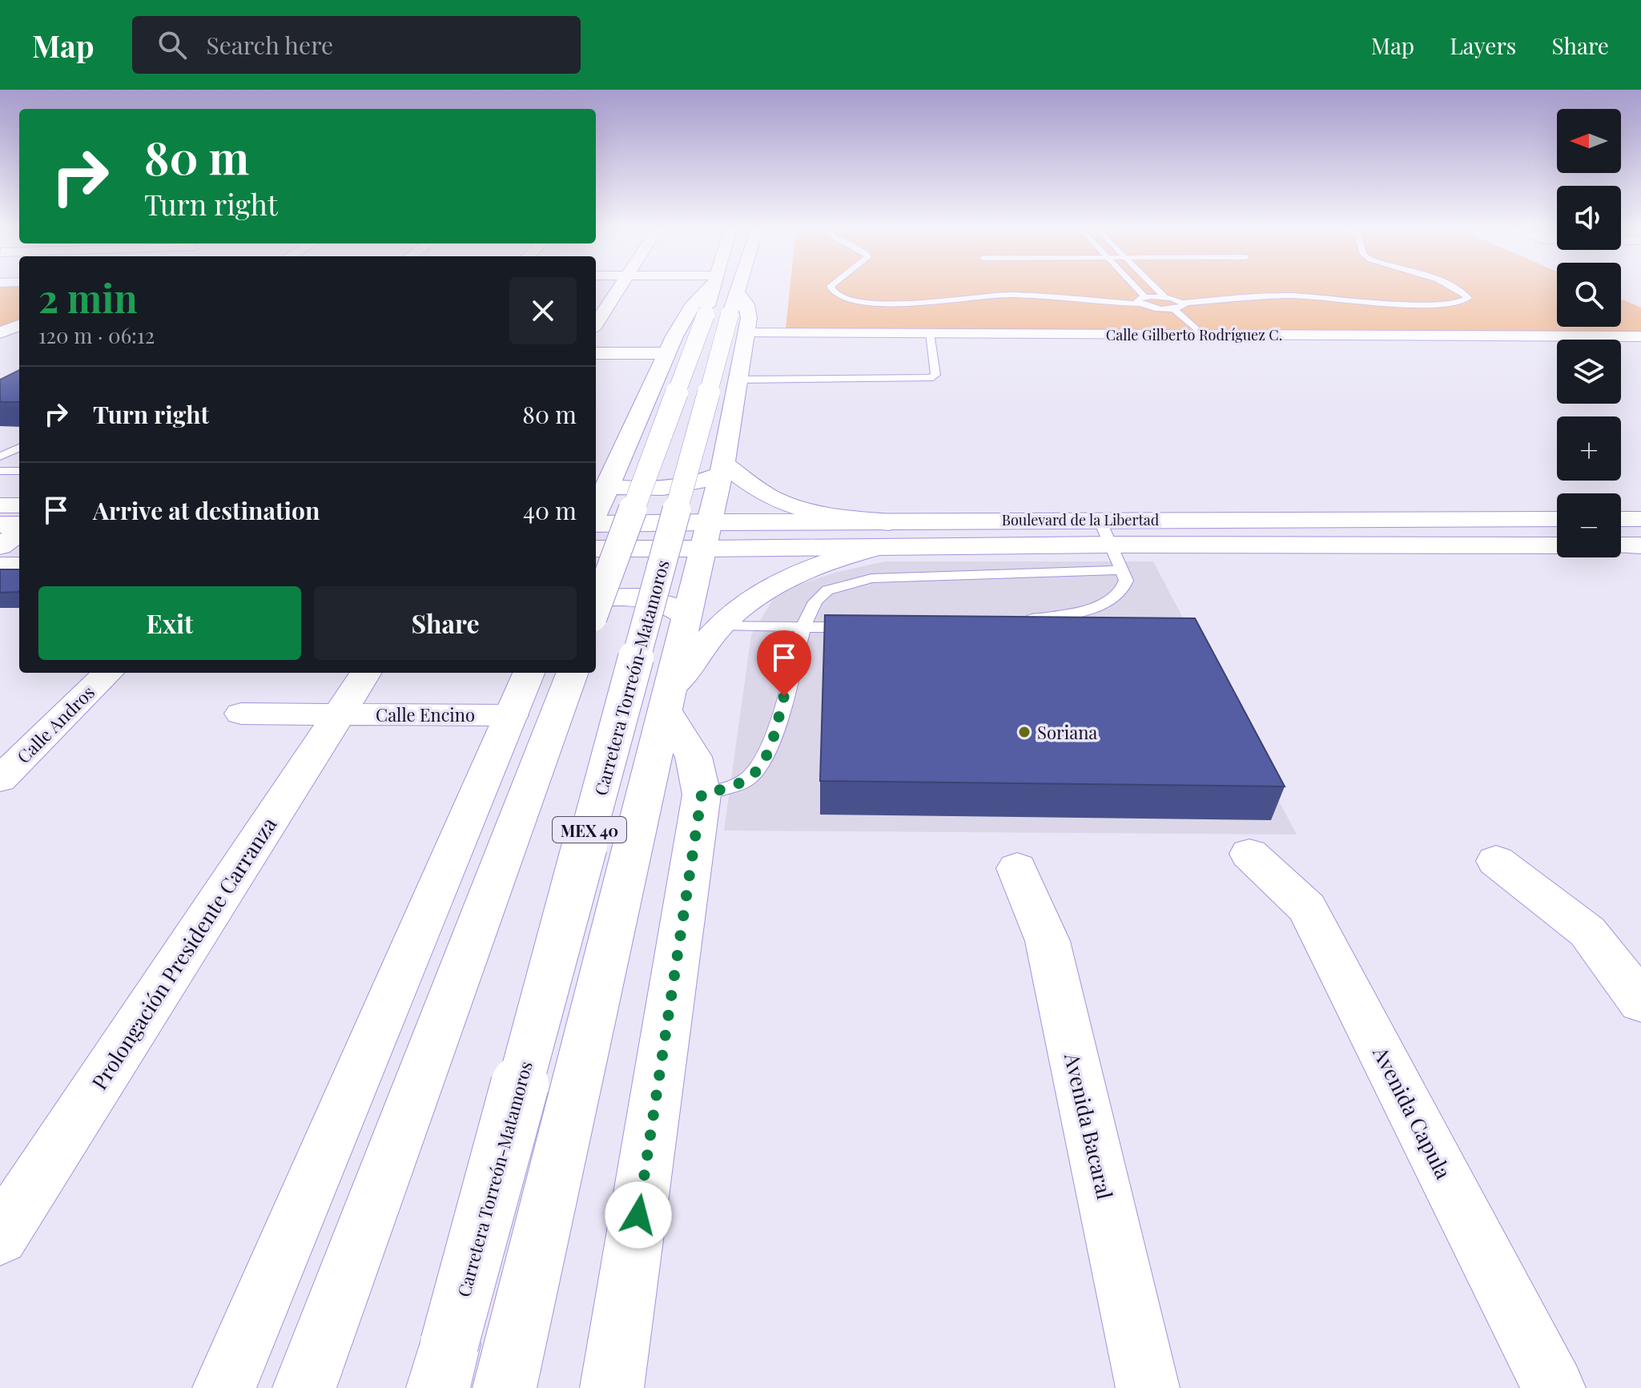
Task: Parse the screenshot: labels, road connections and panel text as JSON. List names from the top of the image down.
{
  "streets": {
    "main road": [
      "Calle Gilberto Rodríguez C.",
      "Boulevard de la Libertad",
      "Carretera Torreón-Matamoros",
      "Calle Encino",
      "Calle Andros",
      "MEX 40",
      "Prolongación Presidente Carranza",
      "Avenida Capula",
      "Avenida Bacaral"
    ]
  },
  "crossings": [
    ["Calle Gilberto Rodríguez C.", "Carretera Torreón-Matamoros"],
    ["Calle Gilberto Rodríguez C.", "MEX 40"],
    ["Carretera Torreón-Matamoros", "MEX 40"],
    ["Calle Encino", "Prolongación Presidente Carranza"]
  ],
  "places": ["Soriana"],
  "north": "left",
  "page": {
    "header": "Map",
    "search": "Search here",
    "nav": ["Map", "Layers", "Share"],
    "map_buttons": ["+", "−"],
    "turn": ["80 m", "Turn right"],
    "heading": ["2 min", "120 m · 06:12"],
    "list": [
      {
        "name": "Turn right",
        "value": "80 m"
      },
      {
        "name": "Arrive at destination",
        "value": "40 m"
      }
    ],
    "buttons": ["Exit", "Share"]
  }
}
